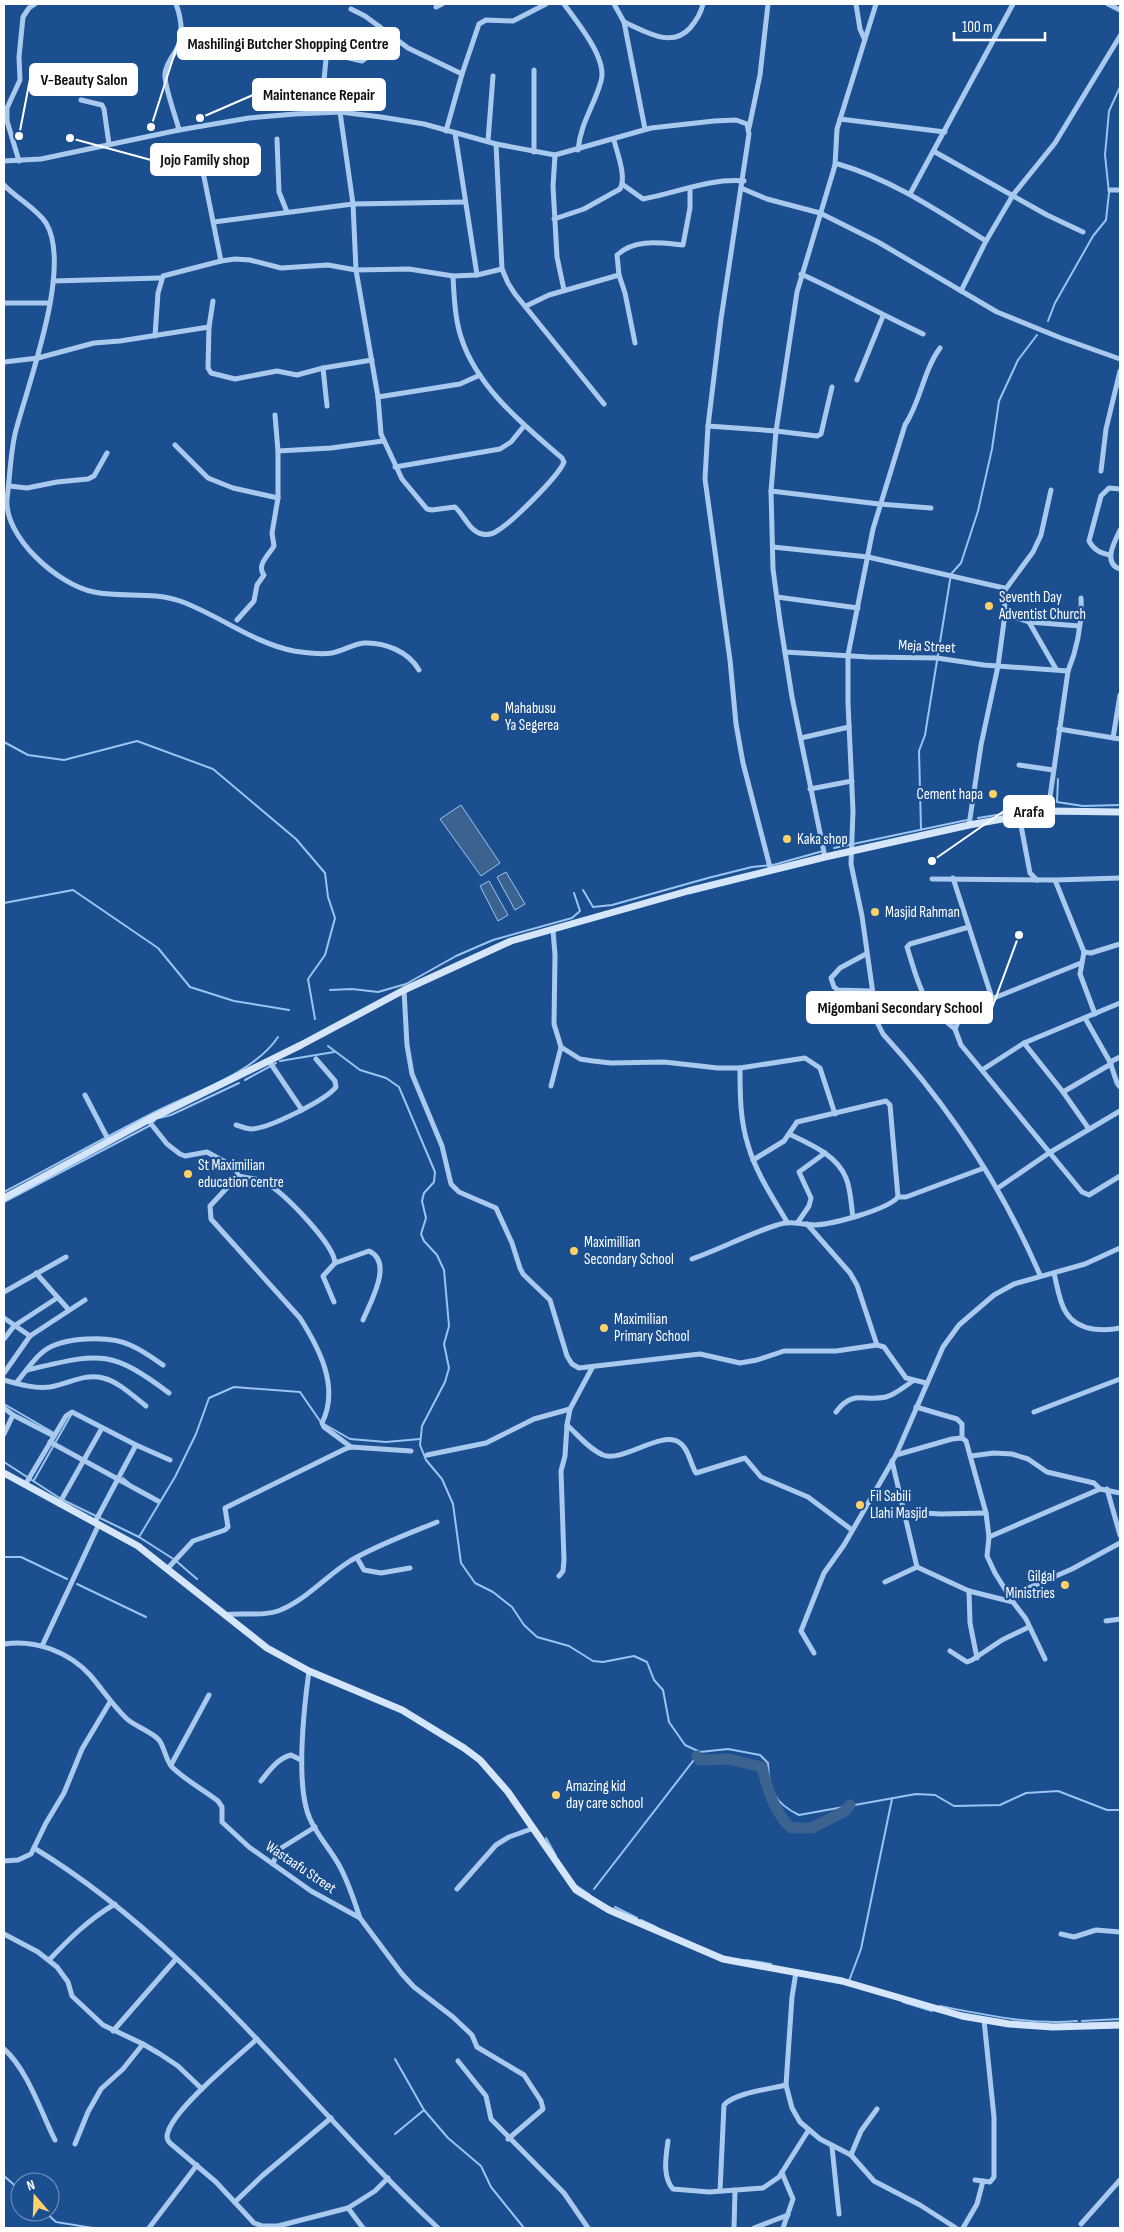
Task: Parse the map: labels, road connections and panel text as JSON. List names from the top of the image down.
{
  "streets": {
    "street": ["Meja Street", "Wastaafu Street"]
  },
  "places": [
    "Maintenance Repair",
    "Mashilingi Butcher Shopping Centre",
    "V-Beauty Salon",
    "Jojo Family shop",
    "Seventh Day Adventist Church",
    "Mahabusu Ya Segerea",
    "Cement hapa",
    "Kaka shop",
    "Arafa",
    "Masjid Rahman",
    "Migombani Secondary School",
    "St Maximilian education centre",
    "Maximillian Secondary School",
    "Maximilian Primary School",
    "Fil Sabili Llahi Masjid",
    "Gilgal Ministries",
    "Amazing kid day care school"
  ],
  "scale_bar": "100 m",
  "north": "top"
}
